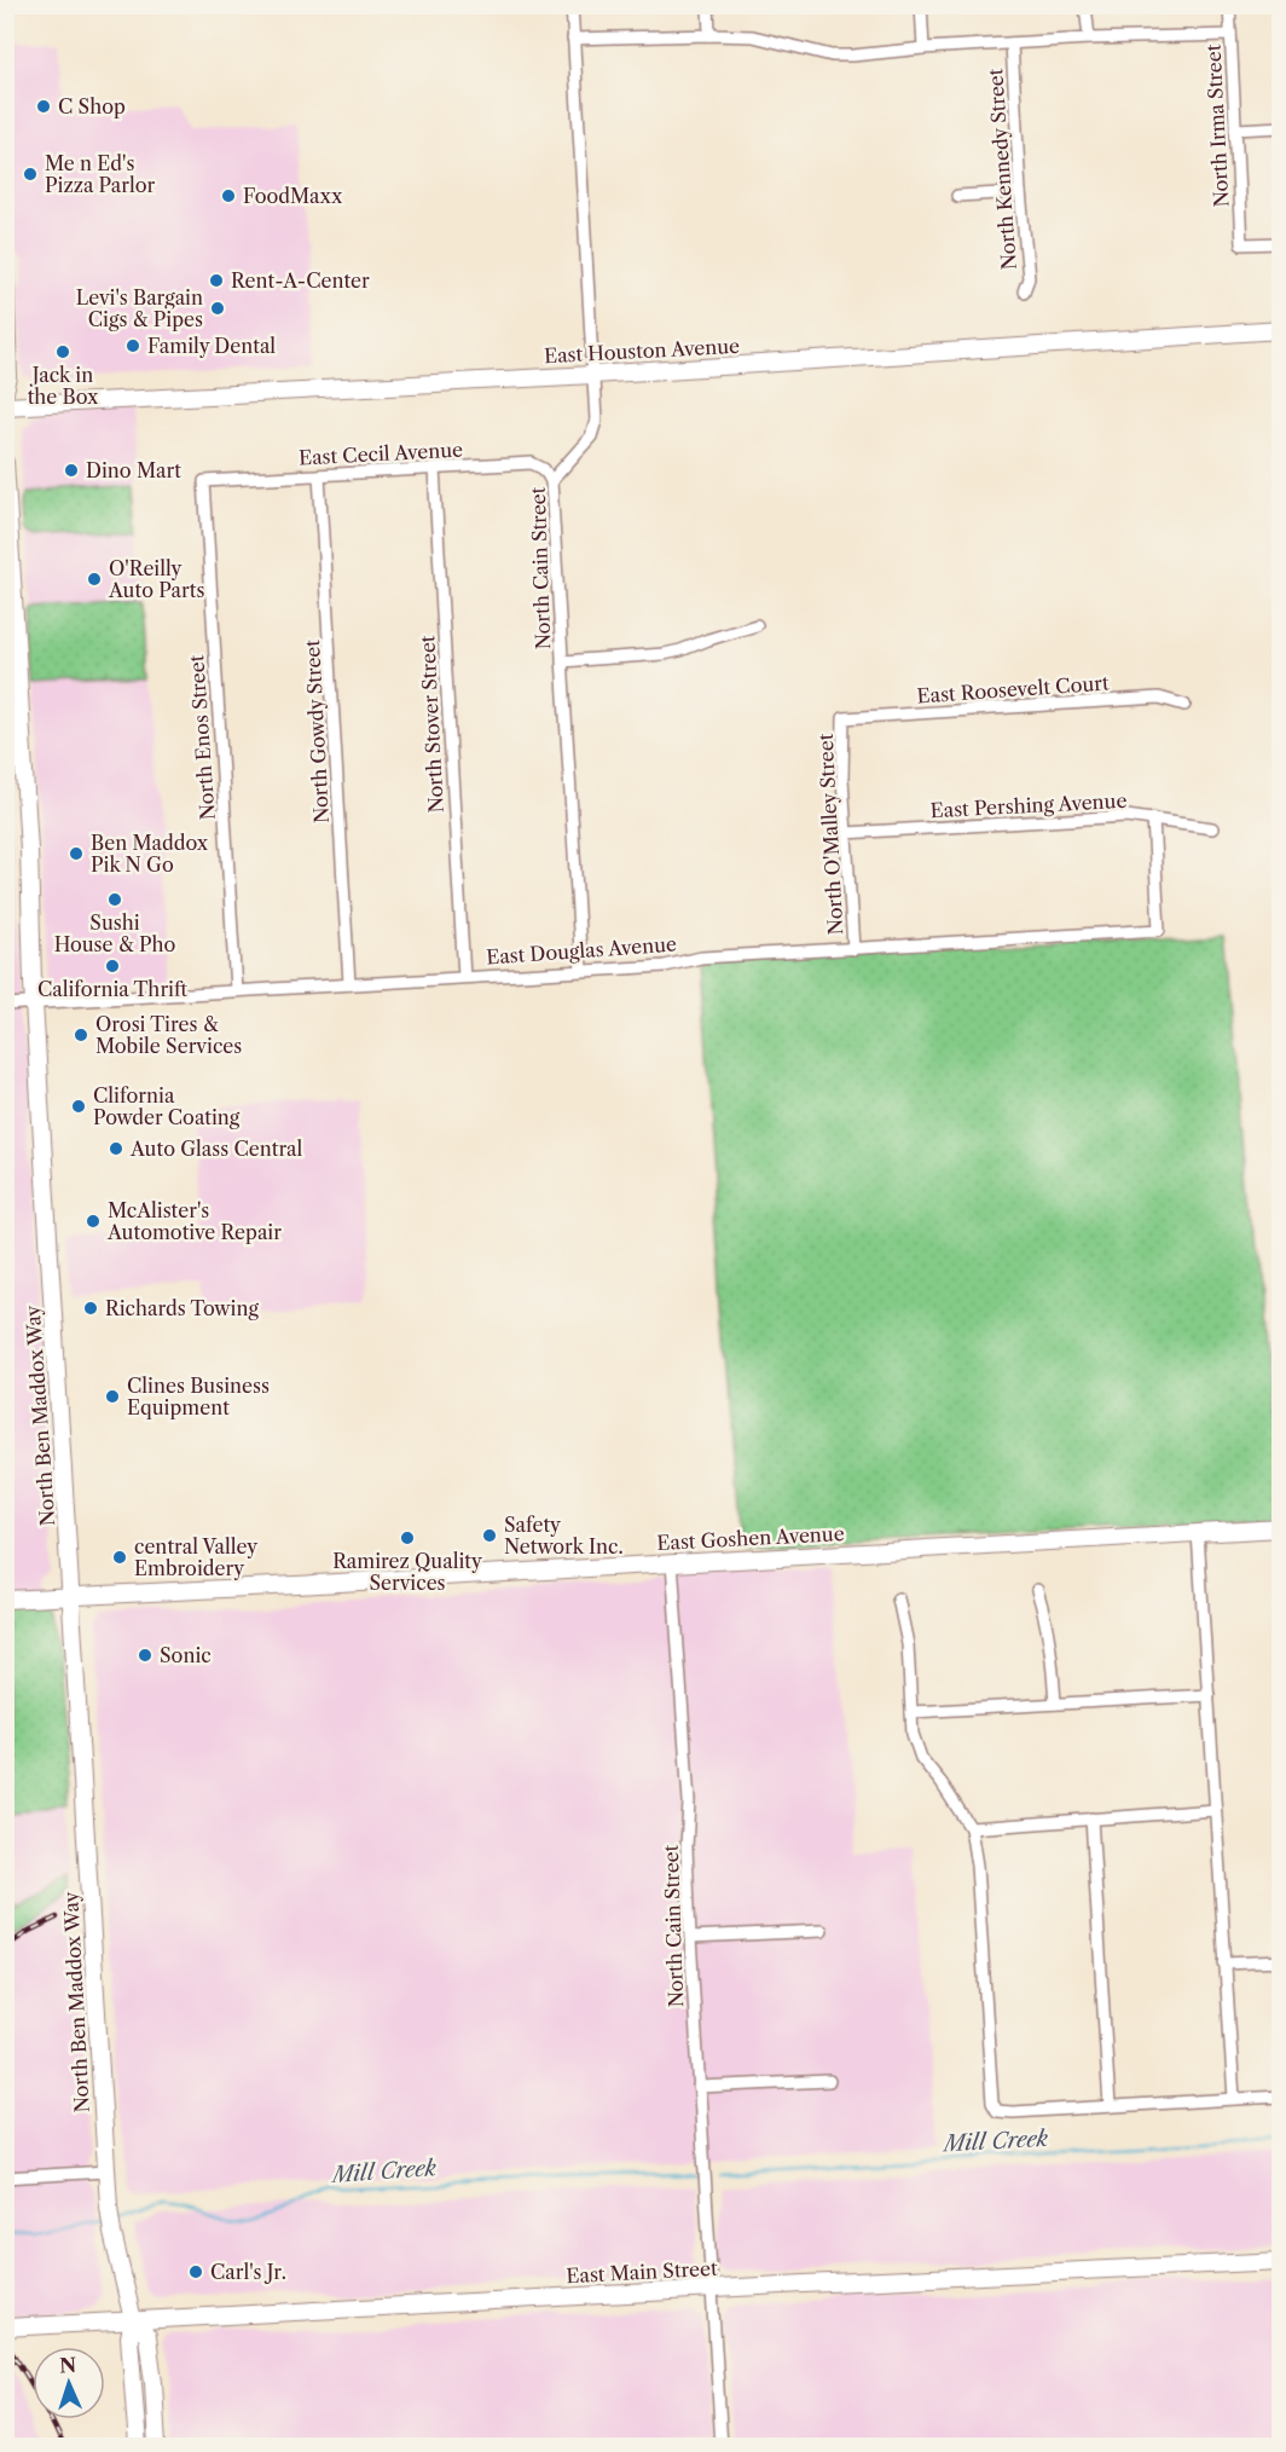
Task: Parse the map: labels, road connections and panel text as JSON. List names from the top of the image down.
{
  "streets": {
    "main road": [
      "East Houston Avenue",
      "North Ben Maddox Way",
      "East Goshen Avenue",
      "East Main Street"
    ],
    "street": [
      "North Irma Street",
      "North Kennedy Street",
      "East Cecil Avenue",
      "North Cain Street",
      "East Roosevelt Court",
      "North Stover Street",
      "North Gowdy Street",
      "North Enos Street",
      "East Pershing Avenue",
      "North O'Malley Street",
      "East Douglas Avenue"
    ]
  },
  "crossings": [
    ["East Houston Avenue", "North Cain Street"],
    ["East Cecil Avenue", "North Cain Street"],
    ["East Cecil Avenue", "North Stover Street"],
    ["East Cecil Avenue", "North Gowdy Street"],
    ["East Cecil Avenue", "North Enos Street"],
    ["North Cain Street", "East Douglas Avenue"],
    ["North Cain Street", "East Goshen Avenue"],
    ["North Cain Street", "East Main Street"],
    ["East Roosevelt Court", "North O'Malley Street"],
    ["North Stover Street", "East Douglas Avenue"],
    ["North Gowdy Street", "East Douglas Avenue"],
    ["North Enos Street", "East Douglas Avenue"],
    ["East Pershing Avenue", "North O'Malley Street"],
    ["East Pershing Avenue", "East Douglas Avenue"],
    ["North O'Malley Street", "East Douglas Avenue"],
    ["East Douglas Avenue", "North Ben Maddox Way"],
    ["North Ben Maddox Way", "East Goshen Avenue"],
    ["North Ben Maddox Way", "East Main Street"]
  ],
  "water": ["Mill Creek"],
  "places": [
    "C Shop",
    "Me n Ed's Pizza Parlor",
    "FoodMaxx",
    "Rent-A-Center",
    "Levi's Bargain Cigs & Pipes",
    "Family Dental",
    "Jack in the Box",
    "Dino Mart",
    "O'Reilly Auto Parts",
    "Ben Maddox Pik N Go",
    "Sushi House & Pho",
    "California Thrift",
    "Orosi Tires & Mobile Services",
    "Clifornia Powder Coating",
    "Auto Glass Central",
    "McAlister's Automotive Repair",
    "Richards Towing",
    "Clines Business Equipment",
    "Safety Network Inc.",
    "Ramirez Quality Services",
    "central Valley Embroidery",
    "Sonic",
    "Carl's Jr."
  ],
  "north": "top"
}
